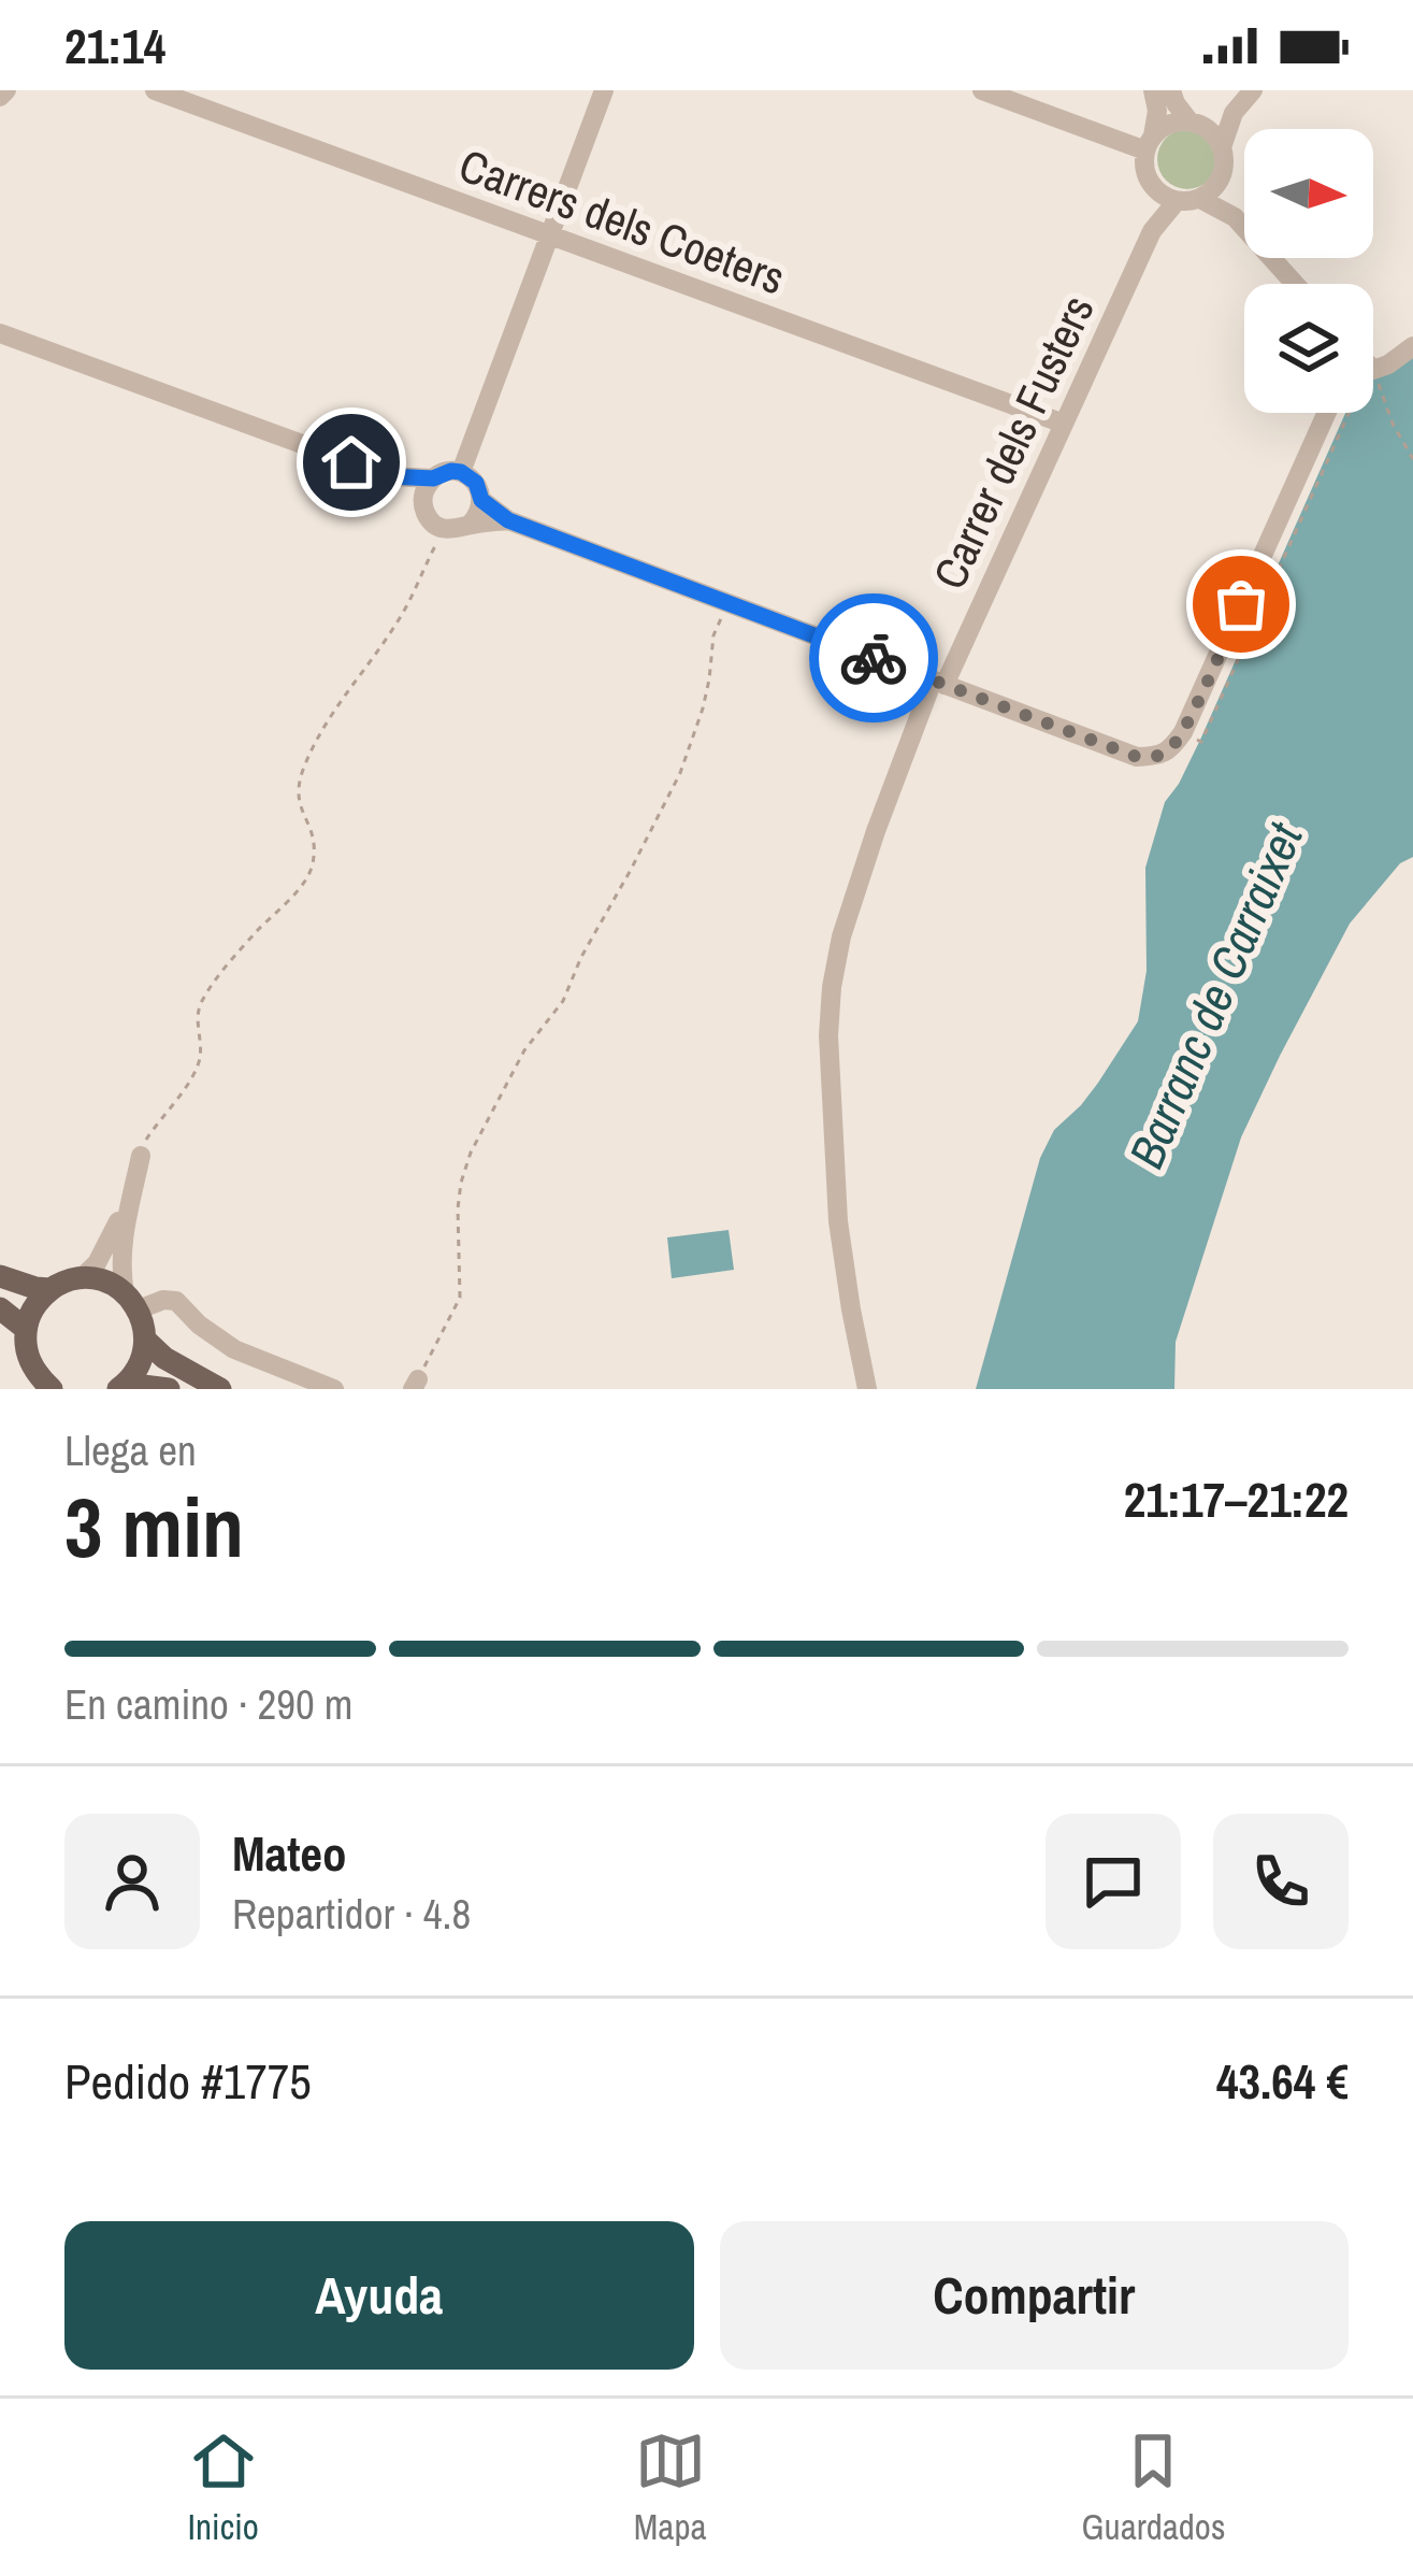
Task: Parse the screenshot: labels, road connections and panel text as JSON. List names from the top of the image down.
{
  "streets": {
    "street": ["Carrers dels Coeters", "Carrer dels Fusters"]
  },
  "crossings": [
    ["Carrers dels Coeters", "Carrer dels Fusters"]
  ],
  "water": ["Barranc de Carraixet"],
  "north": "right",
  "page": {
    "status": "21:14",
    "heading": ["3 min", "Llega en", "21:17–21:22"],
    "panel": [
      "Mateo",
      "Repartidor · 4.8",
      "Pedido #1775",
      "43.64 €"
    ],
    "bar": "En camino · 290 m",
    "buttons": ["Ayuda", "Compartir"],
    "tabs": ["Inicio", "Mapa", "Guardados"]
  }
}
